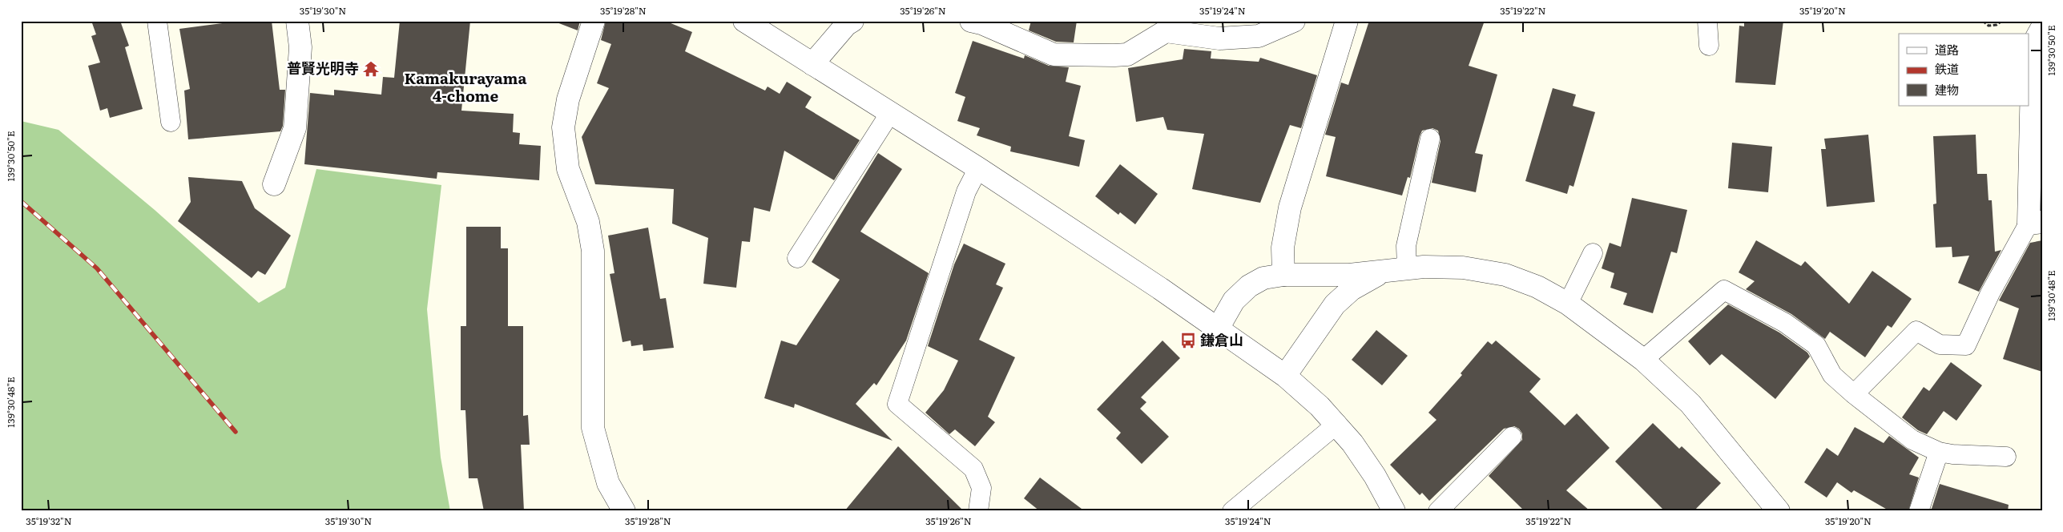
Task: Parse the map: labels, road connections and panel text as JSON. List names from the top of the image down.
{
  "districts": ["Kamakurayama 4-chome"],
  "places": {
    "temple": ["普賢光明寺"],
    "bus stop": ["鎌倉山"]
  },
  "legend": ["道路", "鉄道", "建物"],
  "coordinates": [
    "35°19'30\"N",
    "35°19'28\"N",
    "35°19'26\"N",
    "35°19'24\"N",
    "35°19'22\"N",
    "35°19'20\"N",
    "139°30'50\"E",
    "139°30'48\"E",
    "35°19'32\"N"
  ]
}
